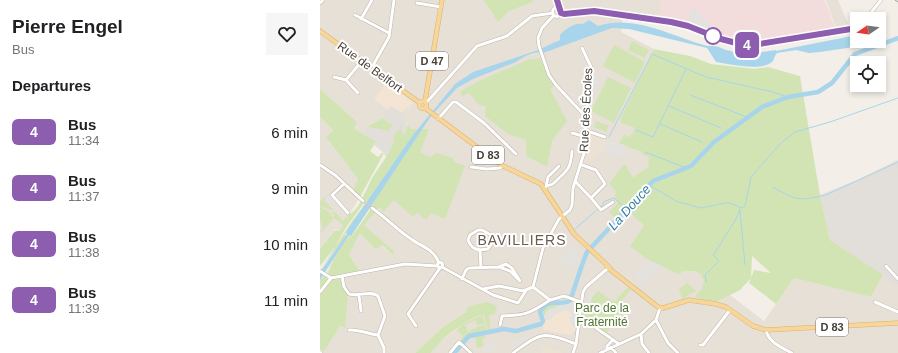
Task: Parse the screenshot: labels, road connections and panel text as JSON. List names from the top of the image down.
{
  "streets": {
    "main road": ["D 47", "Rue de Belfort", "D 83"],
    "street": ["Rue des Écoles"]
  },
  "crossings": [
    ["D 47", "Rue de Belfort"],
    ["D 47", "D 83"],
    ["Rue de Belfort", "D 83"],
    ["Rue des Écoles", "D 83"]
  ],
  "districts": ["BAVILLIERS"],
  "water": ["La Douce"],
  "parks": ["Parc de la Fraternité"],
  "lines": ["bus line 4"],
  "north": "left",
  "page": {
    "heading": [
      ["Pierre Engel", "Bus"],
      "Departures"
    ],
    "on_map": "4",
    "list": [
      {
        "mark": "4",
        "name": "Bus",
        "note": "11:34",
        "value": "6 min"
      },
      {
        "mark": "4",
        "name": "Bus",
        "note": "11:37",
        "value": "9 min"
      },
      {
        "mark": "4",
        "name": "Bus",
        "note": "11:38",
        "value": "10 min"
      },
      {
        "mark": "4",
        "name": "Bus",
        "note": "11:39",
        "value": "11 min"
      }
    ]
  }
}
